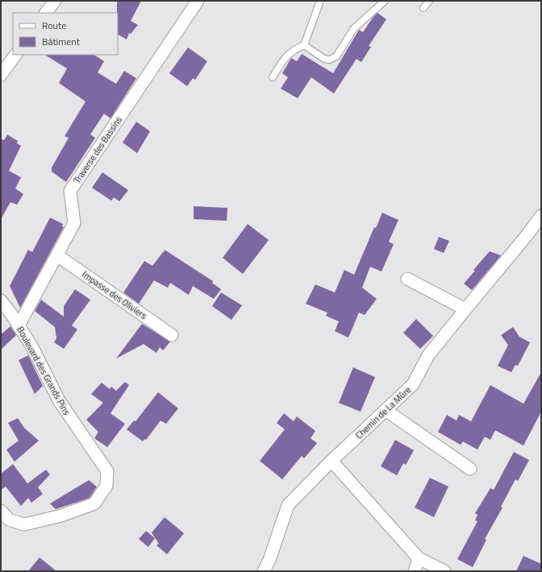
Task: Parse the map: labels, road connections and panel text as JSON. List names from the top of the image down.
{
  "streets": {
    "street": [
      "Traverse des Bassins",
      "Impasse des Oliviers",
      "Boulevard des Grands Pins",
      "Chemin de La Mûre"
    ]
  },
  "crossings": [
    ["Traverse des Bassins", "Impasse des Oliviers"],
    ["Traverse des Bassins", "Boulevard des Grands Pins"]
  ],
  "legend": ["Route", "Bâtiment"]
}
